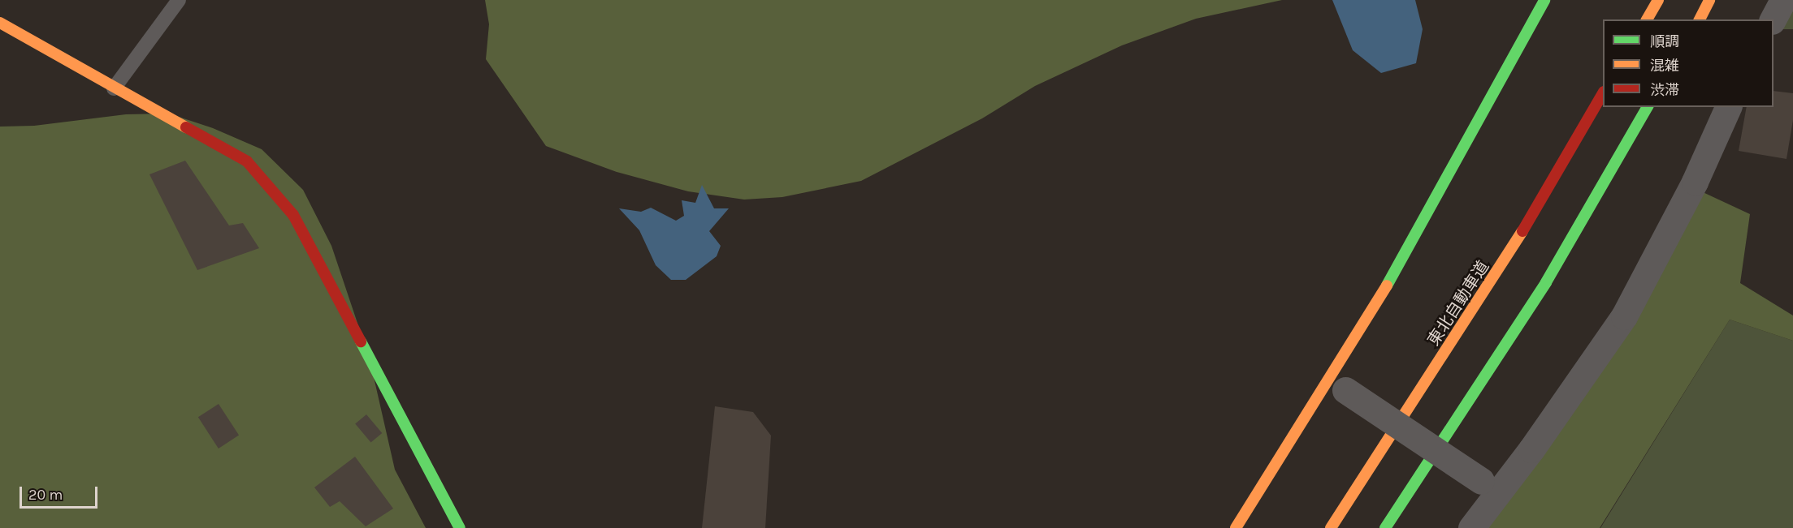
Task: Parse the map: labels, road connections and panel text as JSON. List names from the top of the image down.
{
  "streets": {
    "main road": ["東北自動車道"]
  },
  "legend": ["順調", "混雑", "渋滞"],
  "scale_bar": "20 m"
}
